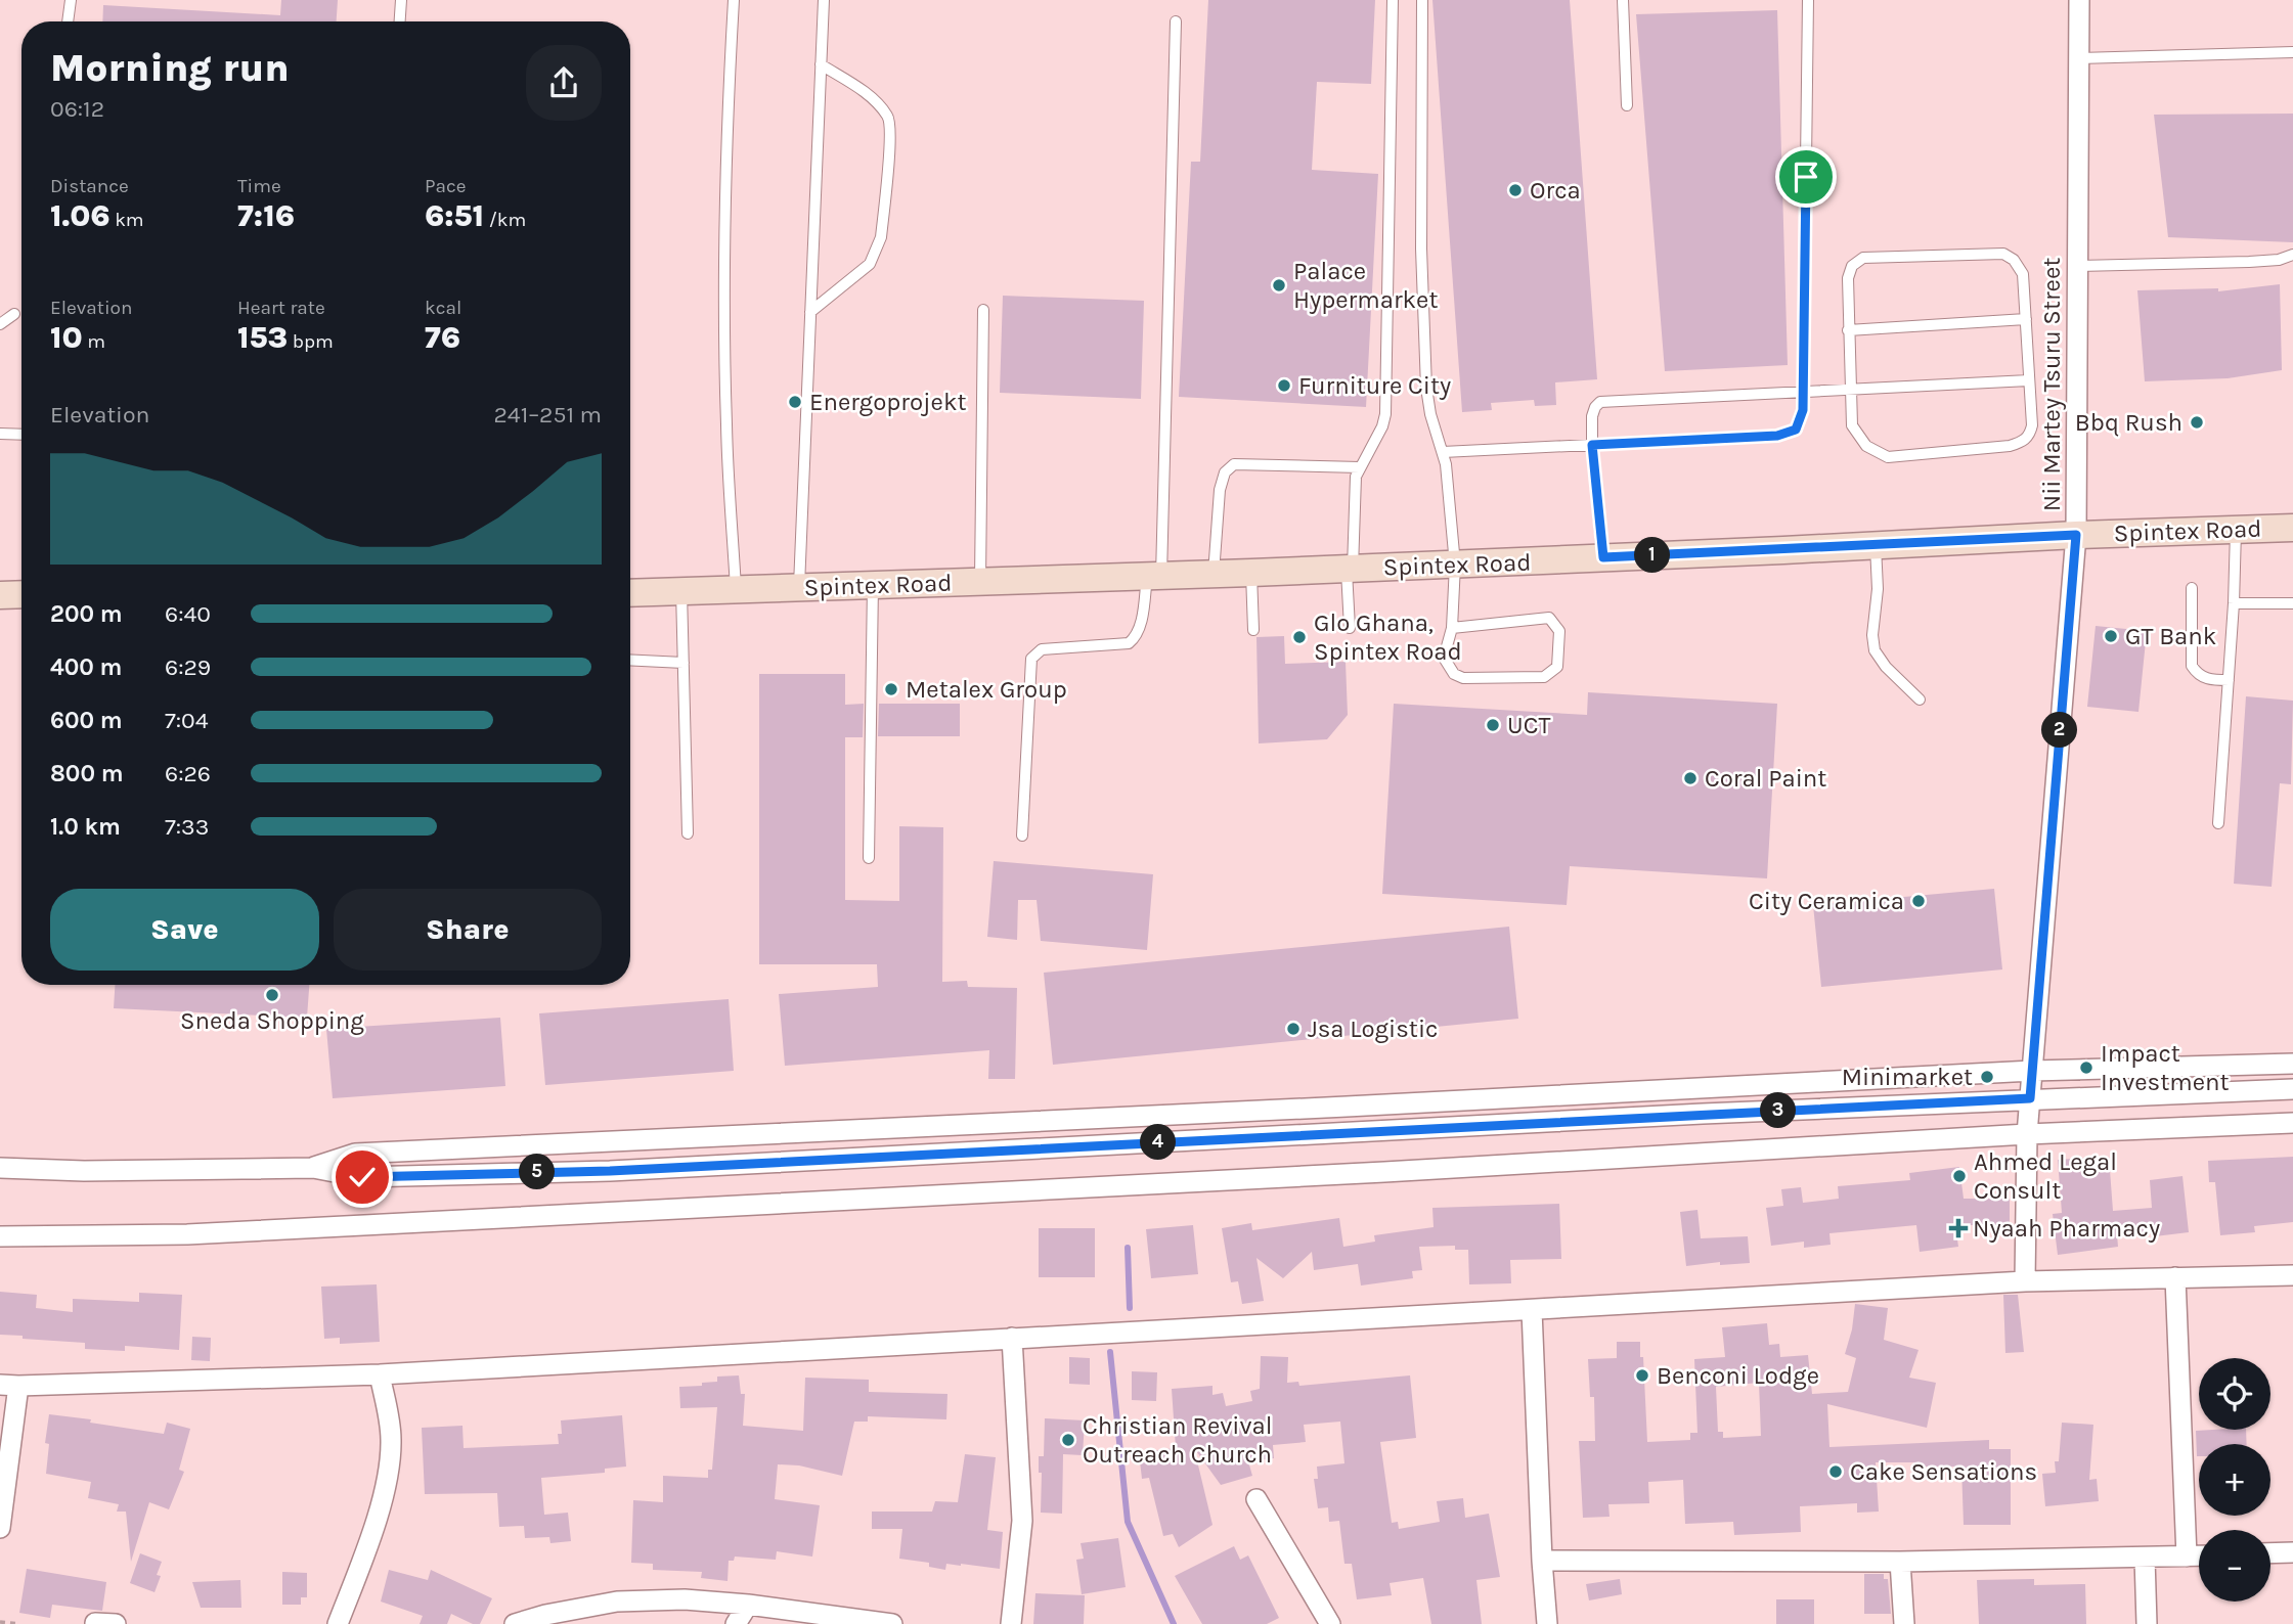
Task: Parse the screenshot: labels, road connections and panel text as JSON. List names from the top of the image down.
{
  "streets": {
    "main road": ["Spintex Road"],
    "street": ["Nii Martey Tsuru Street"]
  },
  "crossings": [
    ["Nii Martey Tsuru Street", "Spintex Road"]
  ],
  "places": {
    "other": [
      "Orca",
      "Palace Hypermarket",
      "Furniture City",
      "Energoprojekt",
      "Bbq Rush",
      "GT Bank",
      "Glo Ghana, Spintex Road",
      "Metalex Group",
      "UCT",
      "Coral Paint",
      "City Ceramica",
      "Sneda Shopping",
      "Jsa Logistic",
      "Impact Investment",
      "Minimarket",
      "Ahmed Legal Consult",
      "Benconi Lodge",
      "Christian Revival Outreach Church",
      "Cake Sensations"
    ],
    "health": ["Nyaah Pharmacy"]
  },
  "page": {
    "heading": ["Morning run", "06:12"],
    "stats": [
      ["Distance", "1.06 km"],
      ["Time", "7:16"],
      ["Pace", "6:51 /km"],
      ["Elevation", "10 m"],
      ["Heart rate", "153 bpm"],
      ["kcal", "76"]
    ],
    "chart": ["Elevation", "241–251 m"],
    "pins": [
      "1",
      "2",
      "3",
      "4",
      "5"
    ],
    "list": [
      {
        "name": "200 m",
        "note": "6:40"
      },
      {
        "name": "400 m",
        "note": "6:29"
      },
      {
        "name": "600 m",
        "note": "7:04"
      },
      {
        "name": "800 m",
        "note": "6:26"
      },
      {
        "name": "1.0 km",
        "note": "7:33"
      }
    ],
    "buttons": ["Save", "Share"],
    "map_buttons": ["+", "−"]
  }
}
